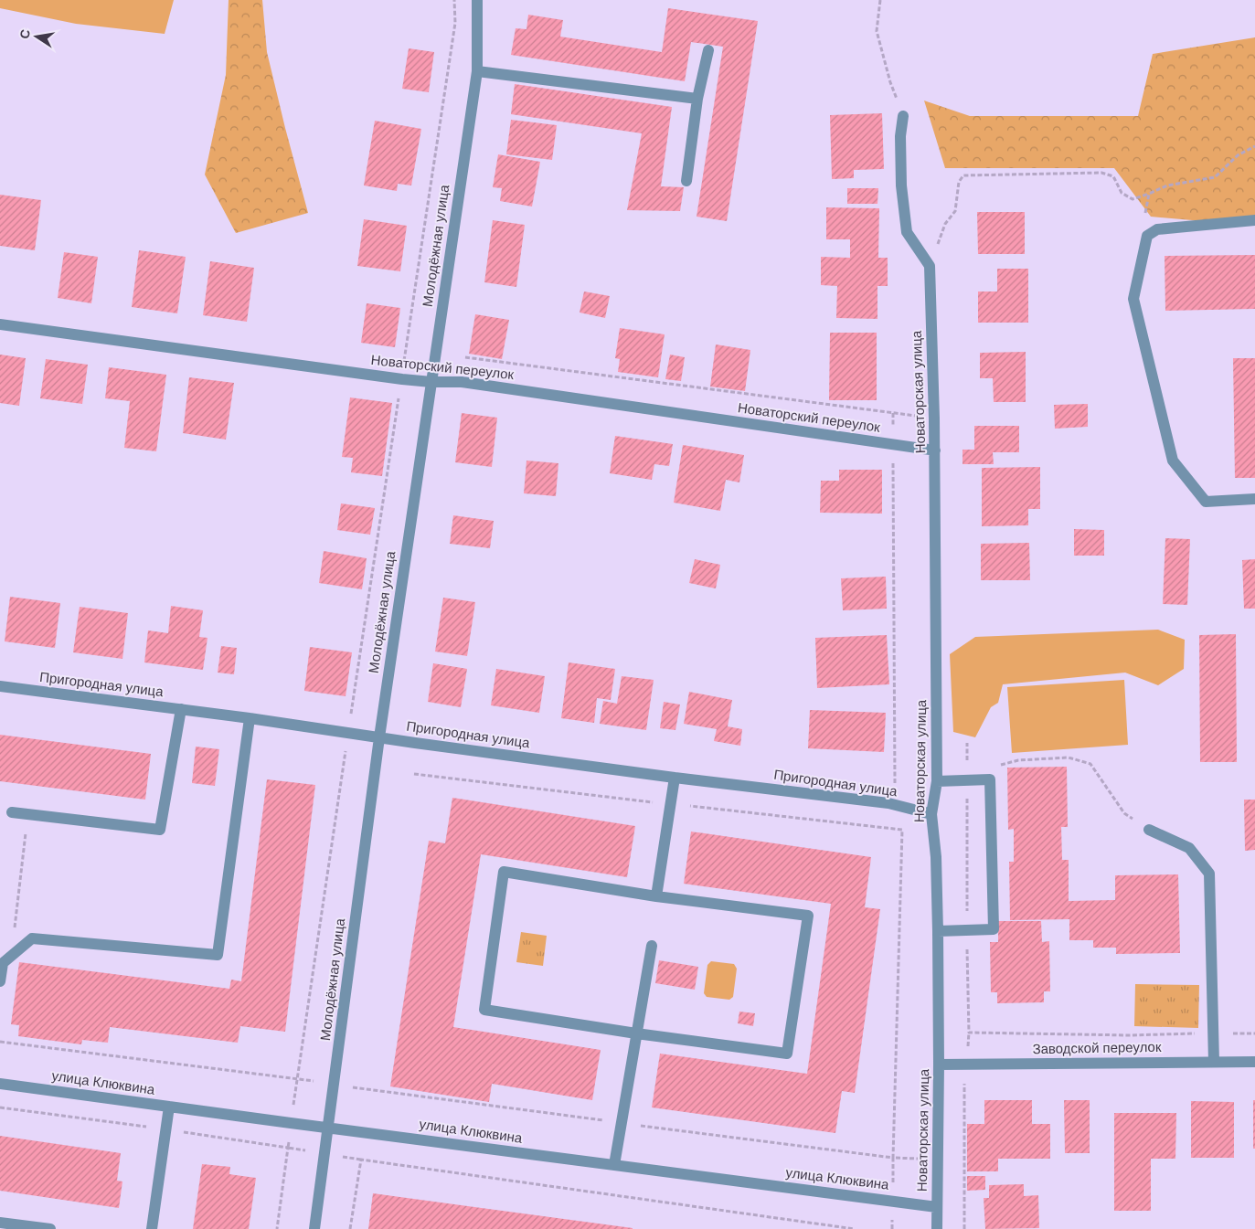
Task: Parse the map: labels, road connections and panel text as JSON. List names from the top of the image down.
{
  "streets": {
    "street": [
      "Молодёжная улица",
      "Новаторский переулок",
      "Новаторская улица",
      "Пригородная улица",
      "Заводской переулок",
      "улица Клюквина"
    ]
  },
  "crossings": [
    ["Молодёжная улица", "Новаторский переулок"],
    ["Молодёжная улица", "Пригородная улица"],
    ["Молодёжная улица", "улица Клюквина"],
    ["Новаторский переулок", "Новаторская улица"],
    ["Новаторская улица", "Пригородная улица"],
    ["Новаторская улица", "Заводской переулок"],
    ["Новаторская улица", "улица Клюквина"]
  ],
  "north": "left"
}
